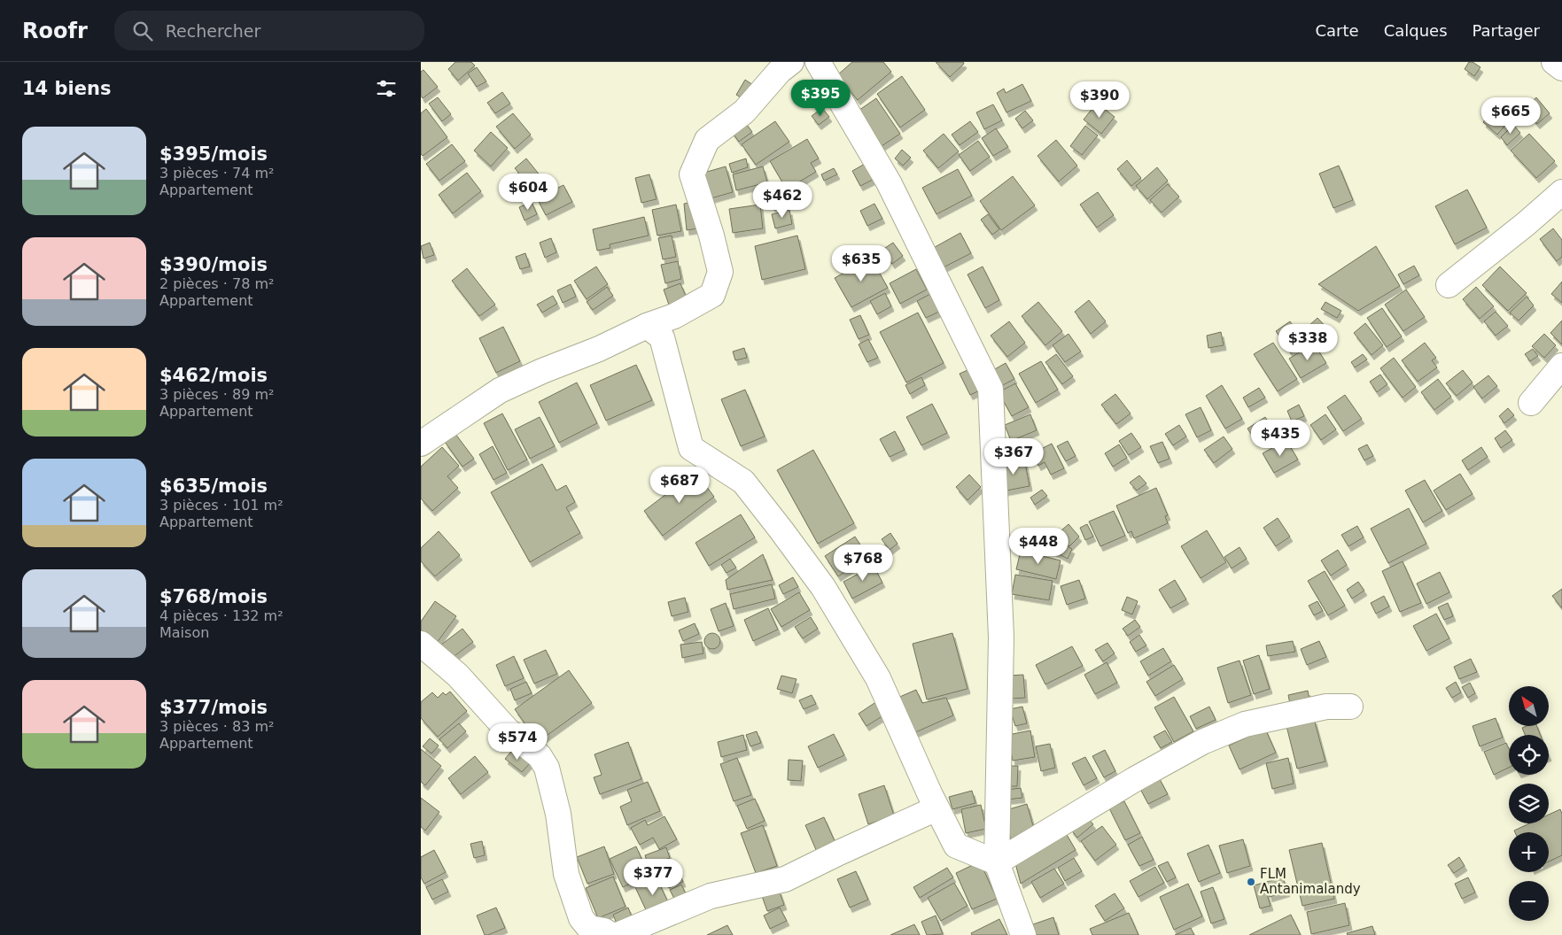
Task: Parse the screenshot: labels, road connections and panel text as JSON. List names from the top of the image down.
{
  "places": ["FLM Antanimalandy"],
  "north": "top left",
  "page": {
    "header": "Roofr",
    "search": "Rechercher",
    "nav": ["Carte", "Calques", "Partager"],
    "heading": "14 biens",
    "price": [
      "$395",
      "$390",
      "$665",
      "$604",
      "$462",
      "$635",
      "$338",
      "$435",
      "$367",
      "$687",
      "$448",
      "$768",
      "$574",
      "$377"
    ],
    "list": [
      {
        "name": "$395/mois",
        "note": "3 pièces · 74 m² · Appartement"
      },
      {
        "name": "$390/mois",
        "note": "2 pièces · 78 m² · Appartement"
      },
      {
        "name": "$462/mois",
        "note": "3 pièces · 89 m² · Appartement"
      },
      {
        "name": "$635/mois",
        "note": "3 pièces · 101 m² · Appartement"
      },
      {
        "name": "$768/mois",
        "note": "4 pièces · 132 m² · Maison"
      },
      {
        "name": "$377/mois",
        "note": "3 pièces · 83 m² · Appartement"
      }
    ],
    "map_buttons": ["+", "−"]
  }
}
